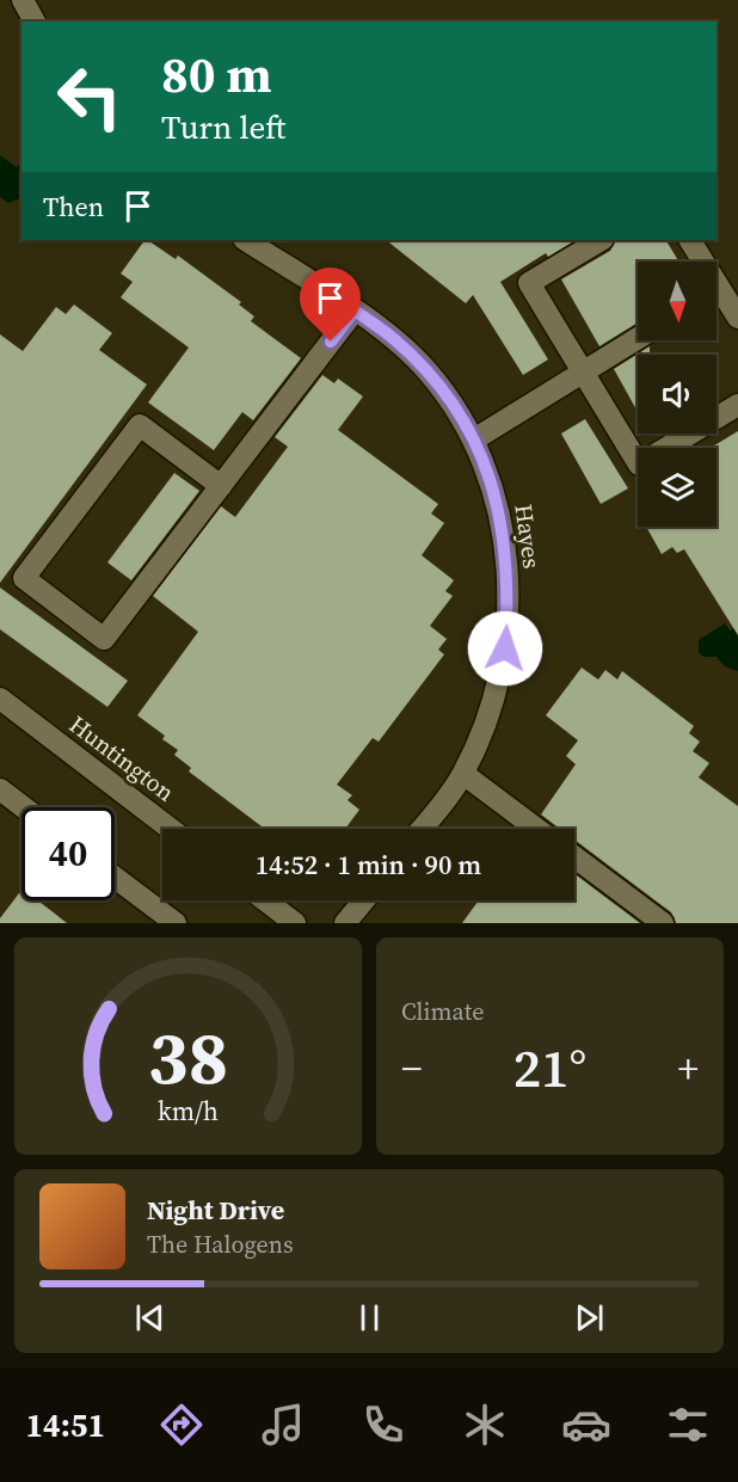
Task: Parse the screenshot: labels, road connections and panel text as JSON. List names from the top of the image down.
{
  "streets": {
    "street": ["Hayes", "Huntington"]
  },
  "north": "bottom",
  "page": {
    "turn": ["80 m", "Turn left"],
    "then": "Then",
    "limit": "40",
    "trip": "14:52 · 1 min · 90 m",
    "tile": "Climate",
    "heat": ["−", "21°", "+"],
    "song": ["Night Drive", "The Halogens"],
    "tabs": "14:51",
    "gauge": ["38", "km/h"]
  }
}
